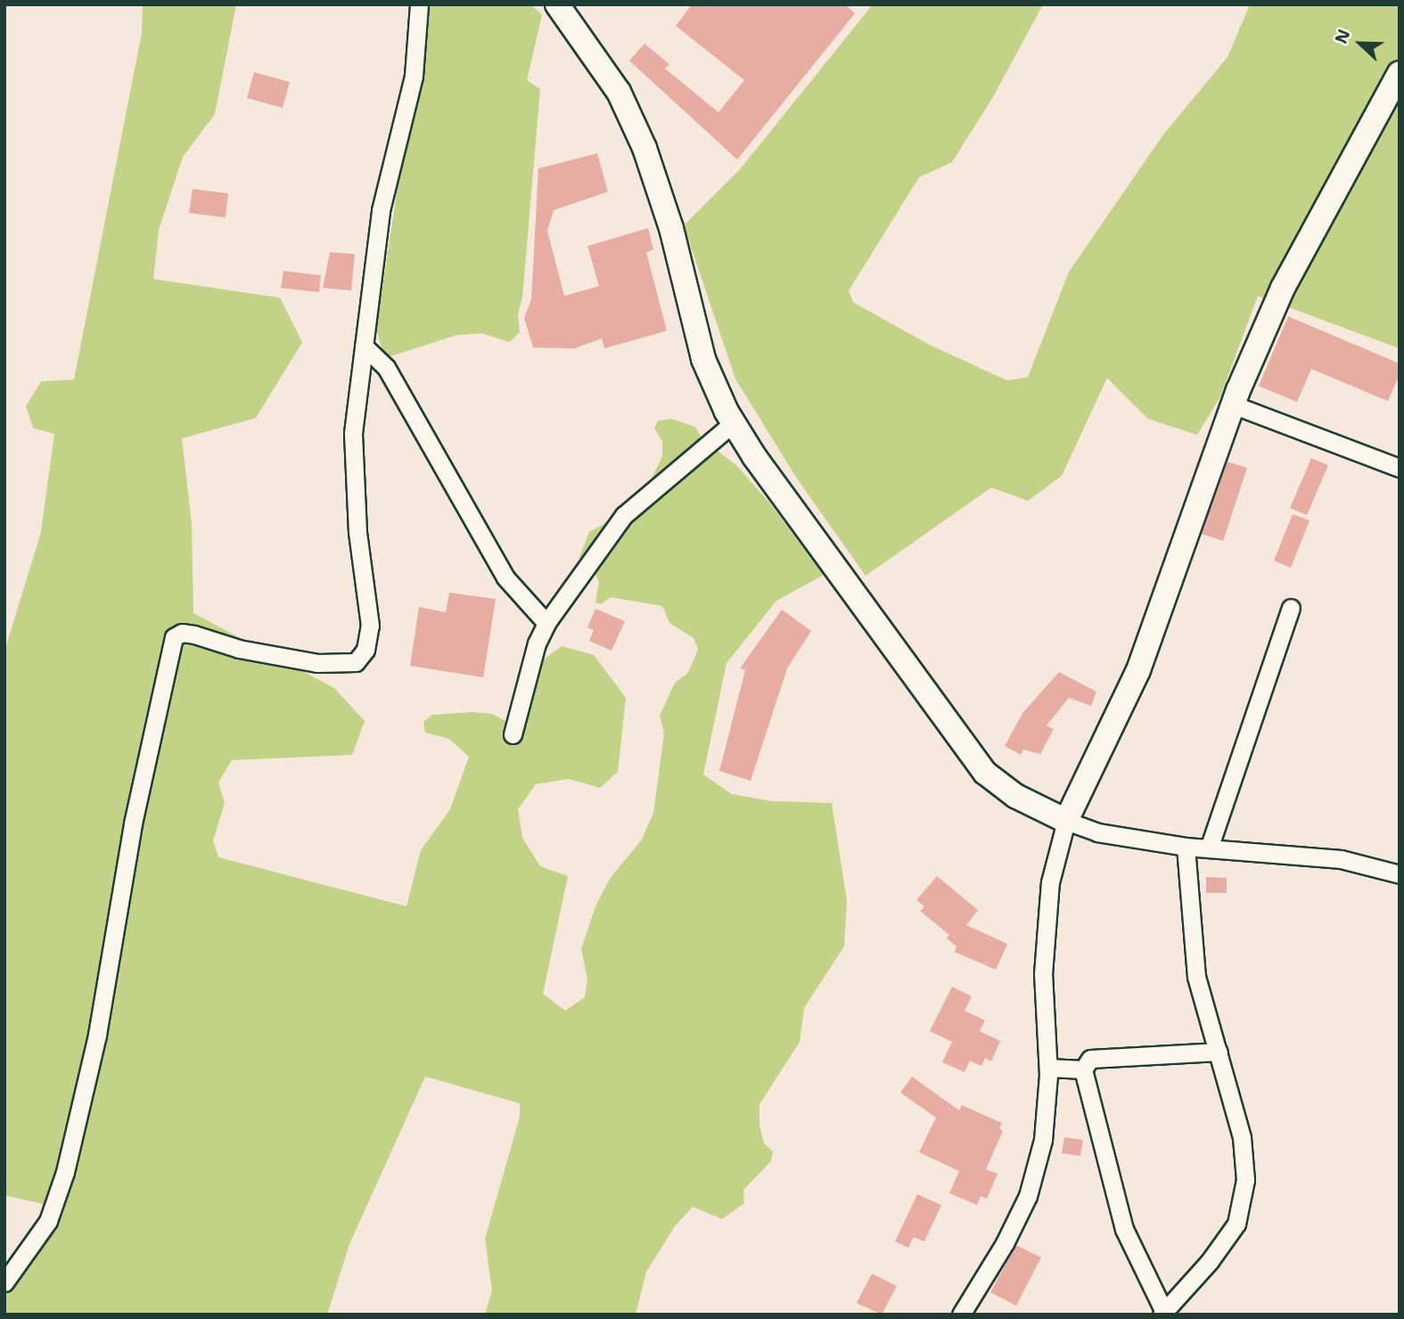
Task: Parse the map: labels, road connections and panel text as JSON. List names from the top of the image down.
{
  "north": "left"
}
